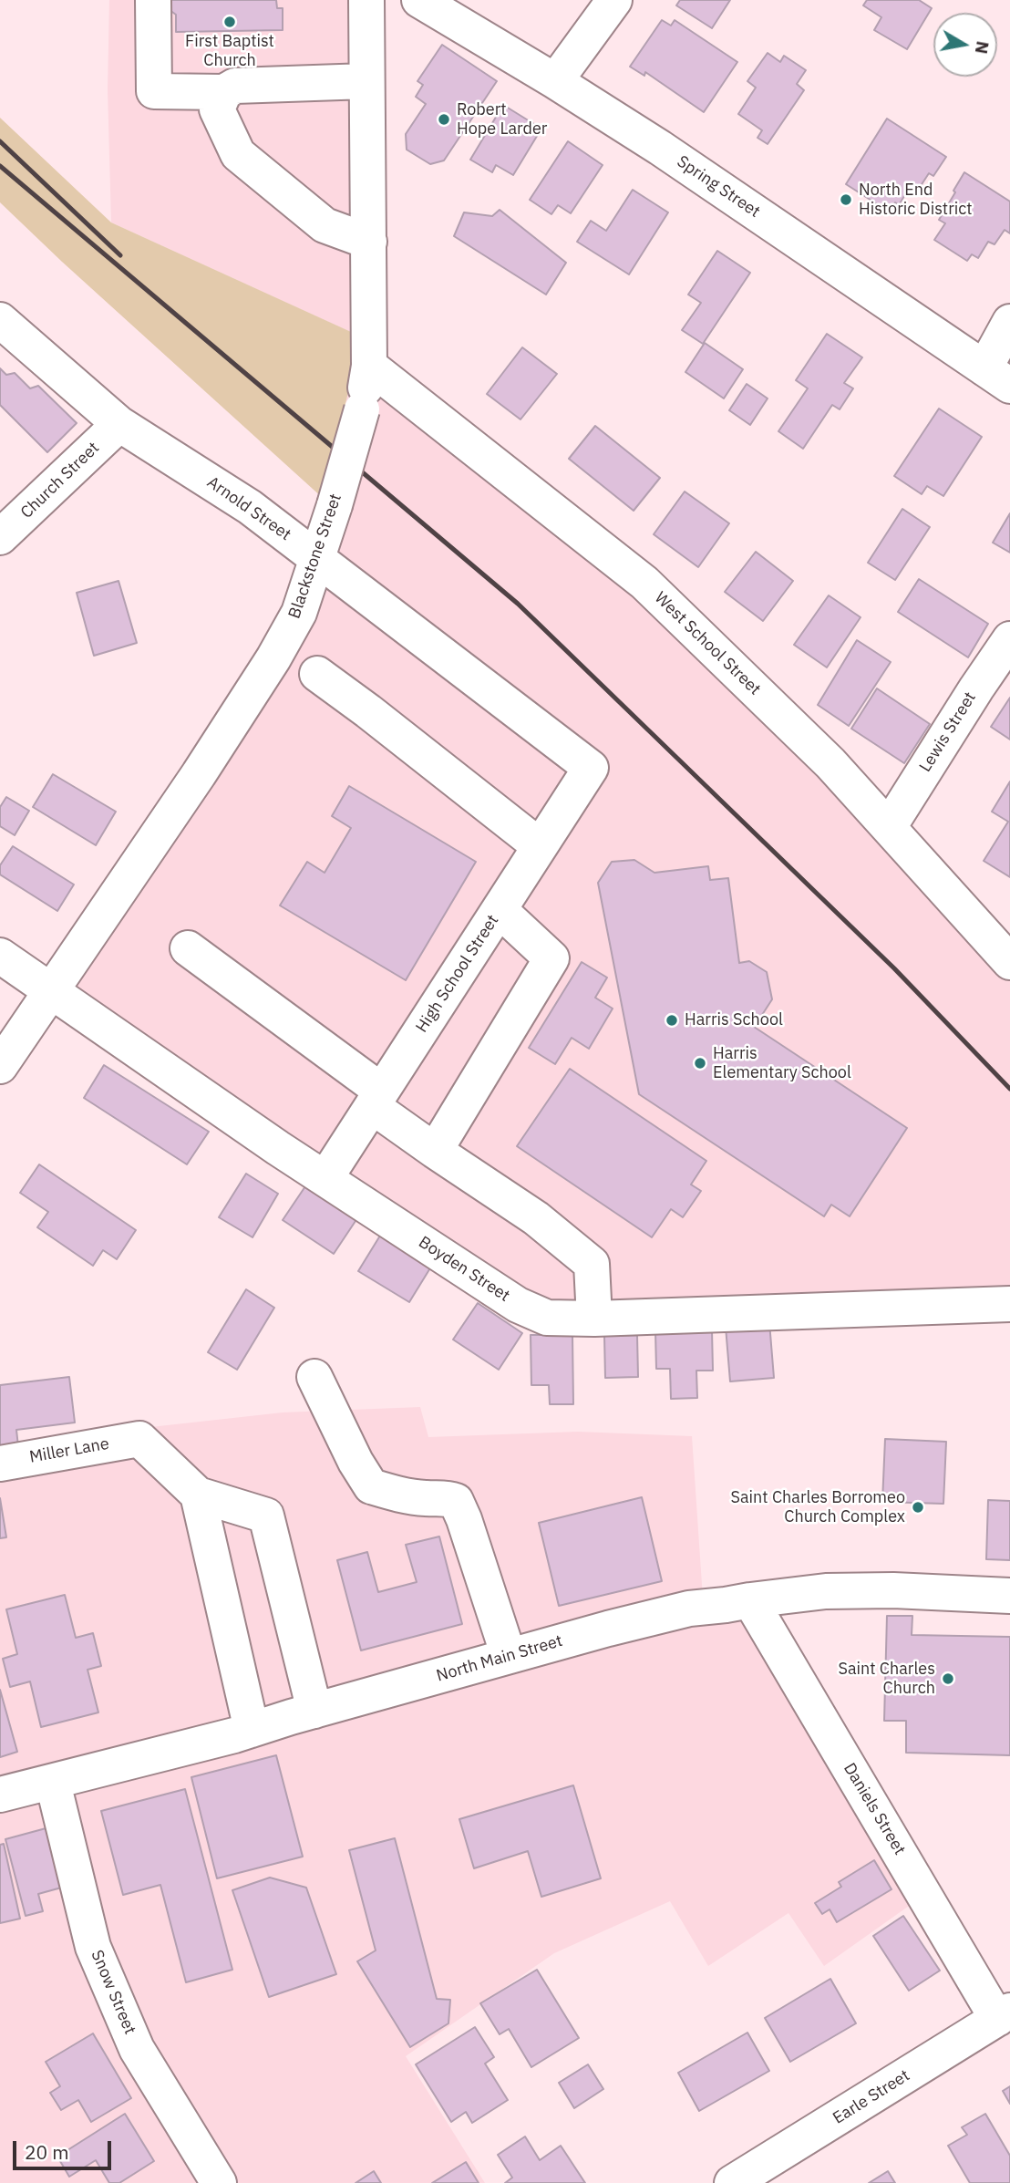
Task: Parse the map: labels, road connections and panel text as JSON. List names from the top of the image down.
{
  "streets": {
    "street": [
      "Spring Street",
      "Church Street",
      "Arnold Street",
      "Blackstone Street",
      "West School Street",
      "Lewis Street",
      "High School Street",
      "Boyden Street",
      "Miller Lane",
      "North Main Street",
      "Daniels Street",
      "Snow Street",
      "Earle Street"
    ]
  },
  "crossings": [
    ["Church Street", "Arnold Street"],
    ["Arnold Street", "Blackstone Street"],
    ["Arnold Street", "High School Street"],
    ["Blackstone Street", "West School Street"],
    ["Blackstone Street", "Boyden Street"],
    ["West School Street", "Lewis Street"],
    ["High School Street", "Boyden Street"],
    ["North Main Street", "Daniels Street"],
    ["North Main Street", "Snow Street"],
    ["Daniels Street", "Earle Street"]
  ],
  "places": [
    "First Baptist Church",
    "Robert Hope Larder",
    "North End Historic District",
    "Harris School",
    "Harris Elementary School",
    "Saint Charles Borromeo Church Complex",
    "Saint Charles Church"
  ],
  "scale_bar": "20 m",
  "north": "right"
}
